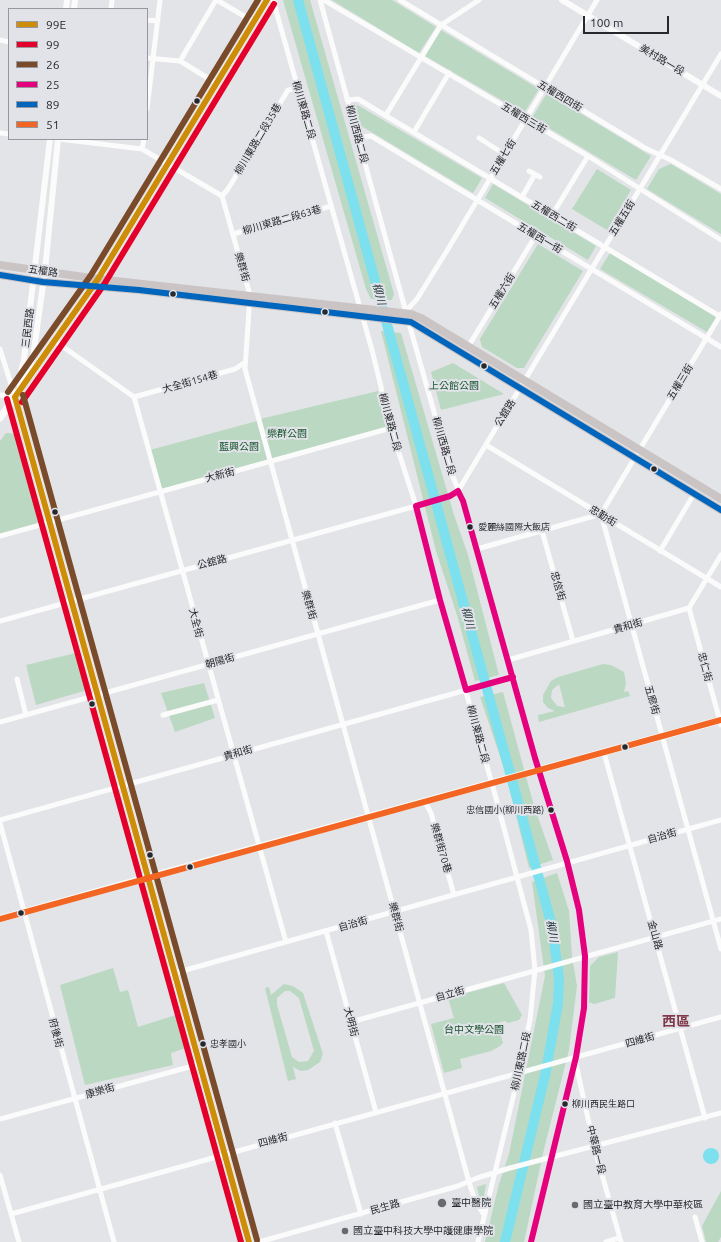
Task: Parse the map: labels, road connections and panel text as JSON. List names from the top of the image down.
{
  "streets": {
    "main road": ["五權路"],
    "street": [
      "美村路一段",
      "五權西四街",
      "柳川東路二段",
      "五權西三街",
      "柳川西路二段",
      "柳川東路二段35巷",
      "五權七街",
      "五權西二街",
      "五權五街",
      "柳川東路二段63巷",
      "五權西一街",
      "樂群街",
      "五權六街",
      "三民西路",
      "大全街154巷",
      "五權三街",
      "公舘路",
      "大新街",
      "忠勤街",
      "忠信街",
      "大全街",
      "貴和街",
      "朝陽街",
      "忠仁街",
      "五廊街",
      "自治街",
      "樂群街70巷",
      "金山路",
      "自立街",
      "大明街",
      "府後街",
      "四維街",
      "康樂街",
      "中華路一段",
      "民生路"
    ]
  },
  "crossings": [
    ["美村路一段", "五權七街"],
    ["美村路一段", "五權五街"],
    ["五權西四街", "五權七街"],
    ["五權西四街", "五權五街"],
    ["柳川東路二段", "柳川東路二段35巷"],
    ["柳川東路二段", "柳川東路二段63巷"],
    ["柳川東路二段", "樂群街"],
    ["柳川東路二段", "五權路"],
    ["柳川東路二段", "公舘路"],
    ["柳川東路二段", "大新街"],
    ["柳川東路二段", "貴和街"],
    ["柳川東路二段", "朝陽街"],
    ["柳川東路二段", "自治街"],
    ["柳川東路二段", "自立街"],
    ["柳川東路二段", "四維街"],
    ["柳川東路二段", "民生路"],
    ["五權西三街", "五權七街"],
    ["五權西三街", "五權五街"],
    ["柳川西路二段", "五權七街"],
    ["柳川西路二段", "五權西二街"],
    ["柳川西路二段", "五權西一街"],
    ["柳川西路二段", "五權路"],
    ["柳川西路二段", "公舘路"],
    ["柳川西路二段", "貴和街"],
    ["柳川西路二段", "自治街"],
    ["柳川西路二段", "自立街"],
    ["柳川西路二段", "四維街"],
    ["柳川西路二段", "中華路一段"],
    ["柳川西路二段", "民生路"],
    ["柳川東路二段35巷", "樂群街"],
    ["五權七街", "五權西二街"],
    ["五權七街", "五權西一街"],
    ["五權七街", "五權路"],
    ["五權西二街", "五權五街"],
    ["五權西二街", "五權三街"],
    ["五權五街", "五權西一街"],
    ["五權五街", "公舘路"],
    ["柳川東路二段63巷", "樂群街"],
    ["五權西一街", "五權六街"],
    ["五權西一街", "五權三街"],
    ["樂群街", "五權路"],
    ["樂群街", "大全街154巷"],
    ["樂群街", "公舘路"],
    ["樂群街", "大新街"],
    ["樂群街", "貴和街"],
    ["樂群街", "朝陽街"],
    ["樂群街", "自治街"],
    ["樂群街", "自立街"],
    ["樂群街", "四維街"],
    ["樂群街", "民生路"],
    ["五權路", "三民西路"],
    ["大全街154巷", "大全街"],
    ["公舘路", "忠勤街"],
    ["公舘路", "大全街"],
    ["大新街", "大全街"],
    ["忠勤街", "五廊街"],
    ["忠信街", "貴和街"],
    ["大全街", "貴和街"],
    ["大全街", "朝陽街"],
    ["大全街", "自治街"],
    ["貴和街", "忠仁街"],
    ["貴和街", "五廊街"],
    ["貴和街", "府後街"],
    ["五廊街", "自治街"],
    ["自治街", "樂群街70巷"],
    ["自治街", "金山路"],
    ["自治街", "大明街"],
    ["金山路", "四維街"],
    ["自立街", "大明街"],
    ["大明街", "四維街"],
    ["府後街", "四維街"],
    ["府後街", "康樂街"],
    ["四維街", "中華路一段"]
  ],
  "districts": ["西區"],
  "water": ["柳川"],
  "parks": [
    "上公館公園",
    "樂群公園",
    "藍興公園",
    "台中文學公園"
  ],
  "places": [
    "愛麗絲國際大飯店",
    "忠信國小(柳川西路)",
    "忠孝國小",
    "柳川西民生路口",
    "臺中醫院",
    "國立臺中教育大學中華校區",
    "國立臺中科技大學中護健康學院"
  ],
  "lines": [
    "transit line 99E",
    "transit line 26",
    "transit line 99",
    "transit line 89",
    "transit line 25",
    "transit line 51"
  ],
  "legend": [
    "99E",
    "99",
    "26",
    "25",
    "89",
    "51"
  ],
  "scale_bar": "100 m"
}
